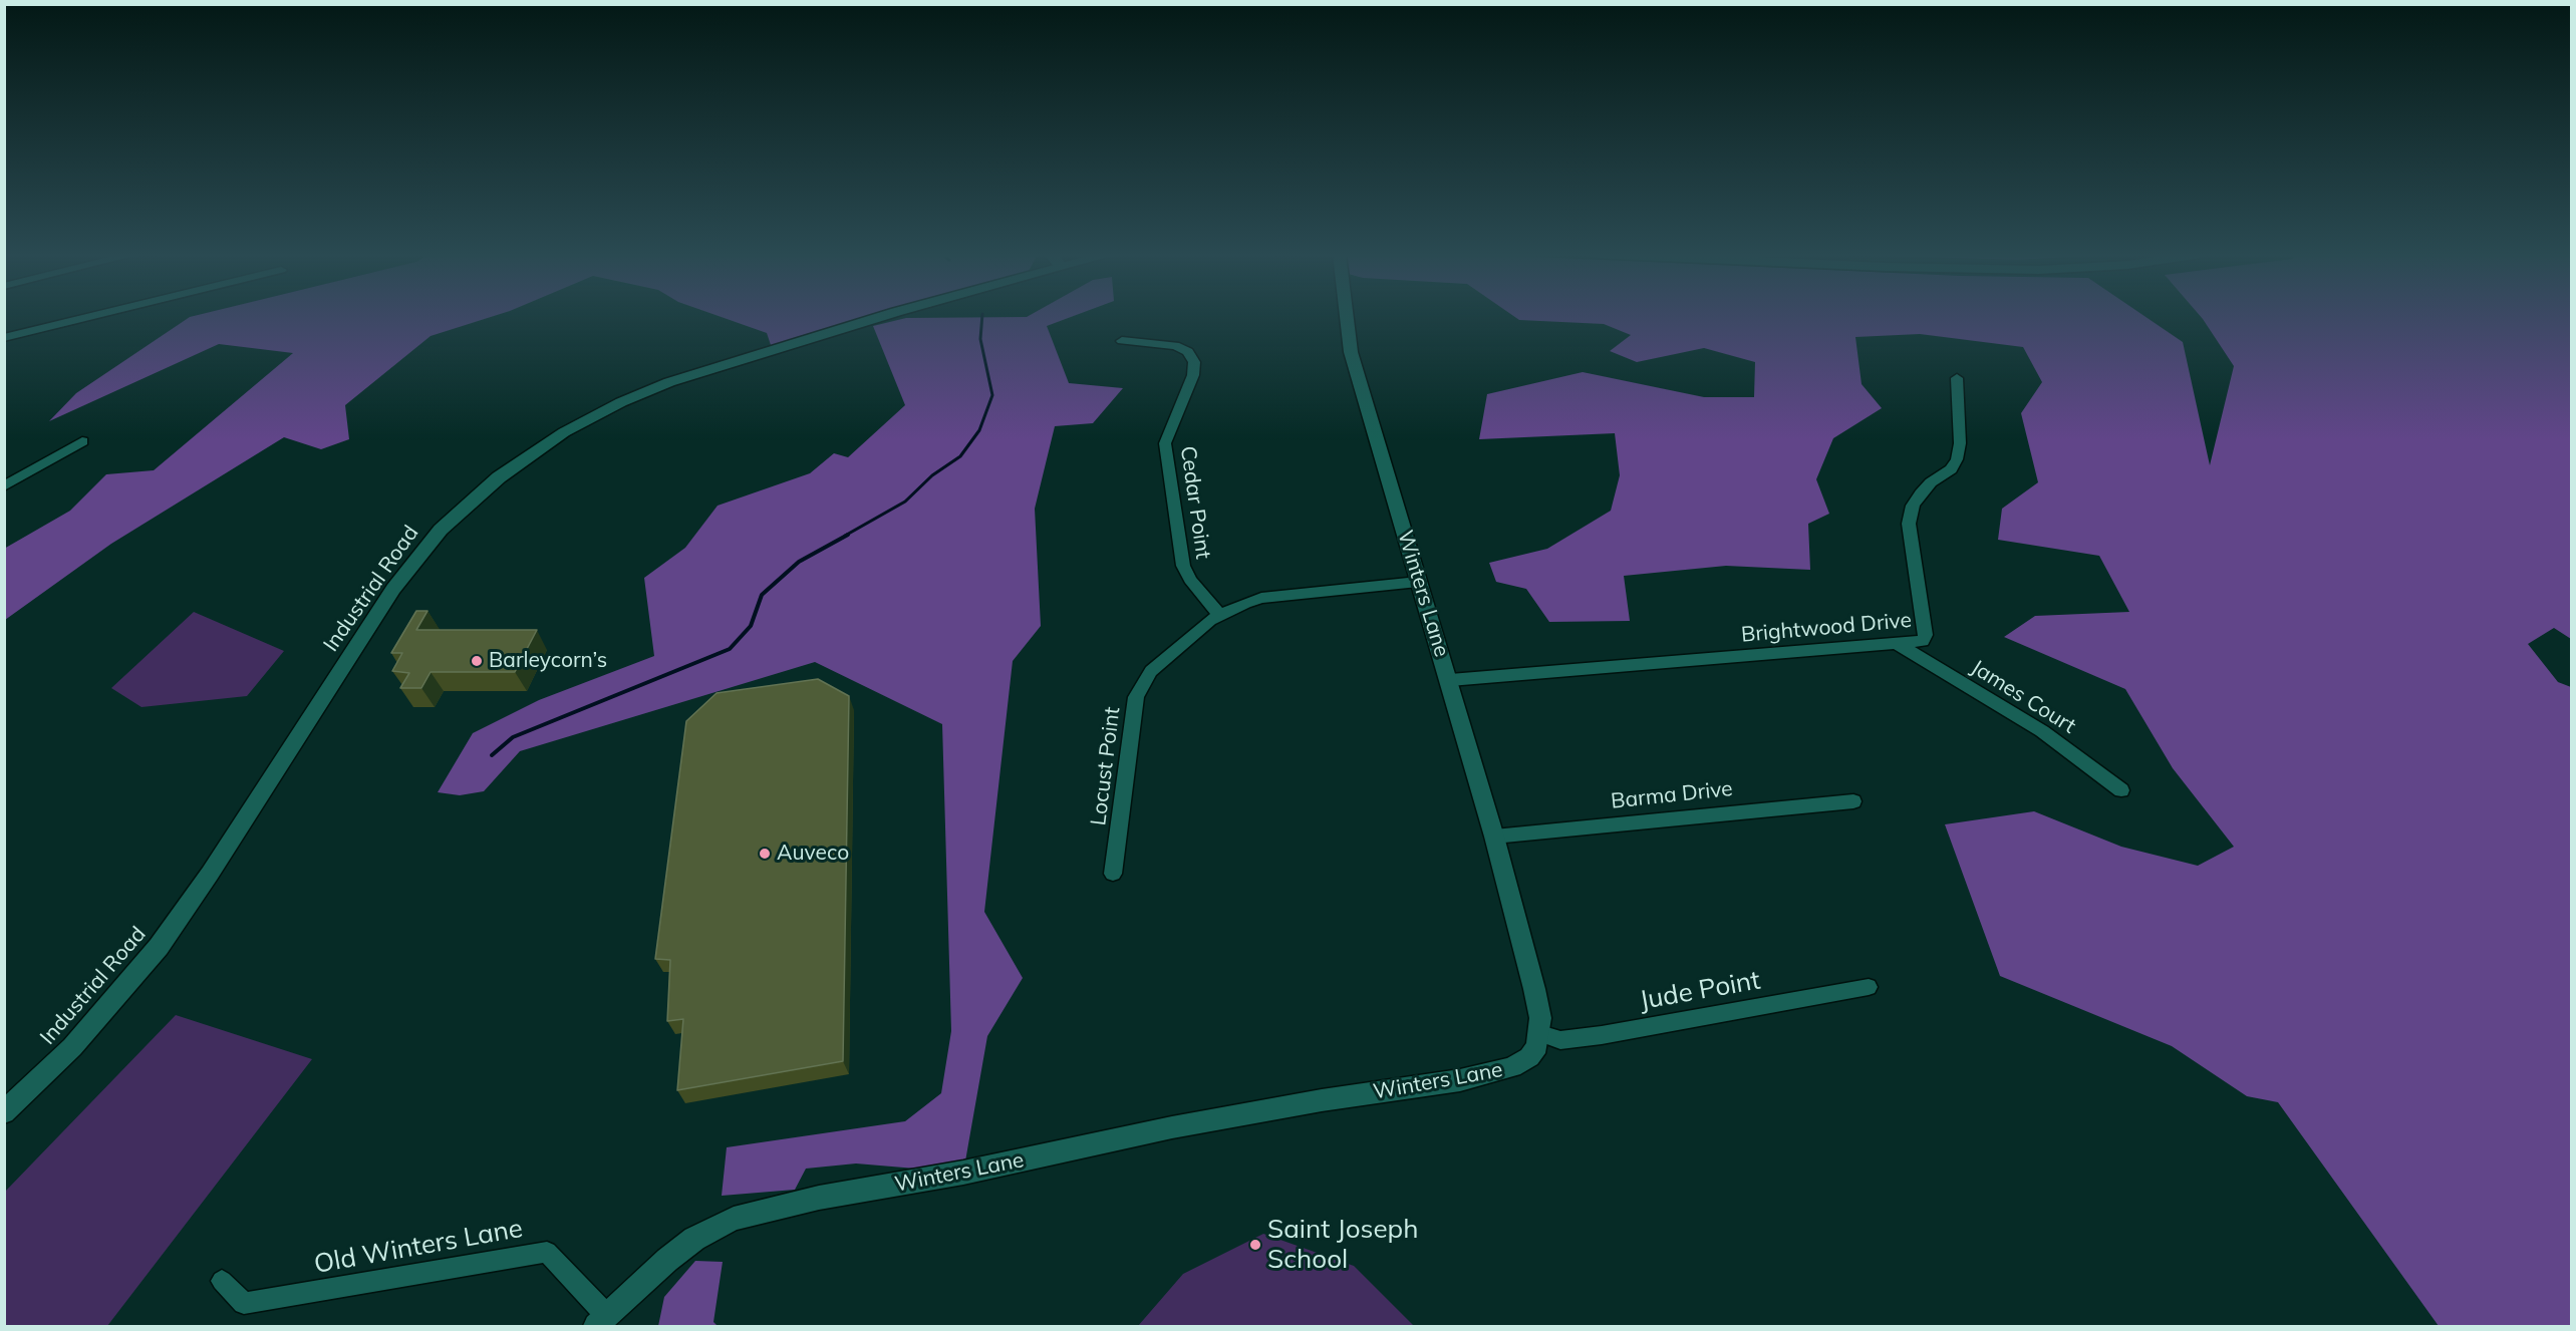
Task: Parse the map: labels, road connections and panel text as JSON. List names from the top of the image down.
{
  "streets": {
    "main road": ["Industrial Road", "Winters Lane"],
    "street": [
      "Cedar Point",
      "Brightwood Drive",
      "James Court",
      "Locust Point",
      "Barma Drive",
      "Jude Point",
      "Old Winters Lane"
    ]
  },
  "crossings": [
    ["Cedar Point", "Locust Point"],
    ["Winters Lane", "Brightwood Drive"],
    ["Winters Lane", "Locust Point"],
    ["Winters Lane", "Barma Drive"],
    ["Winters Lane", "Jude Point"],
    ["Winters Lane", "Old Winters Lane"],
    ["Brightwood Drive", "James Court"]
  ],
  "places": ["Barleycorn’s", "Auveco", "Saint Joseph School"]
}
